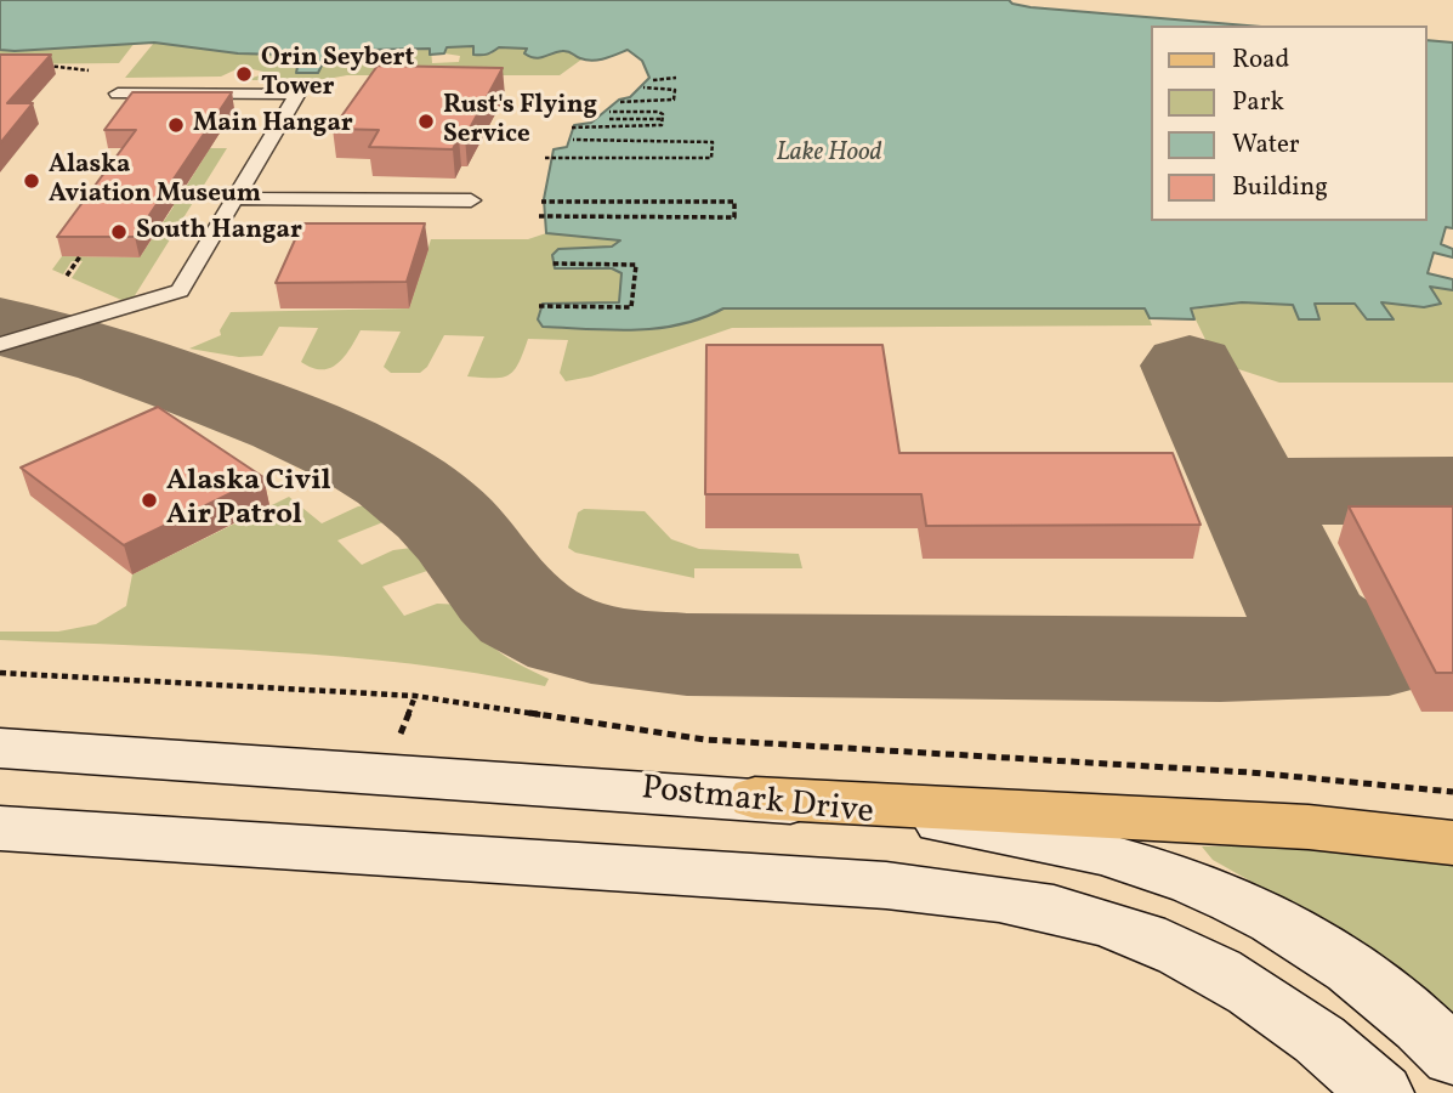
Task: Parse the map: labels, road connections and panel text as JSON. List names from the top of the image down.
{
  "streets": {
    "street": ["Postmark Drive"]
  },
  "water": ["Lake Hood"],
  "places": [
    "Orin Seybert Tower",
    "Rust's Flying Service",
    "Main Hangar",
    "Alaska Aviation Museum",
    "South Hangar",
    "Alaska Civil Air Patrol"
  ],
  "legend": [
    "Road",
    "Park",
    "Water",
    "Building"
  ]
}
